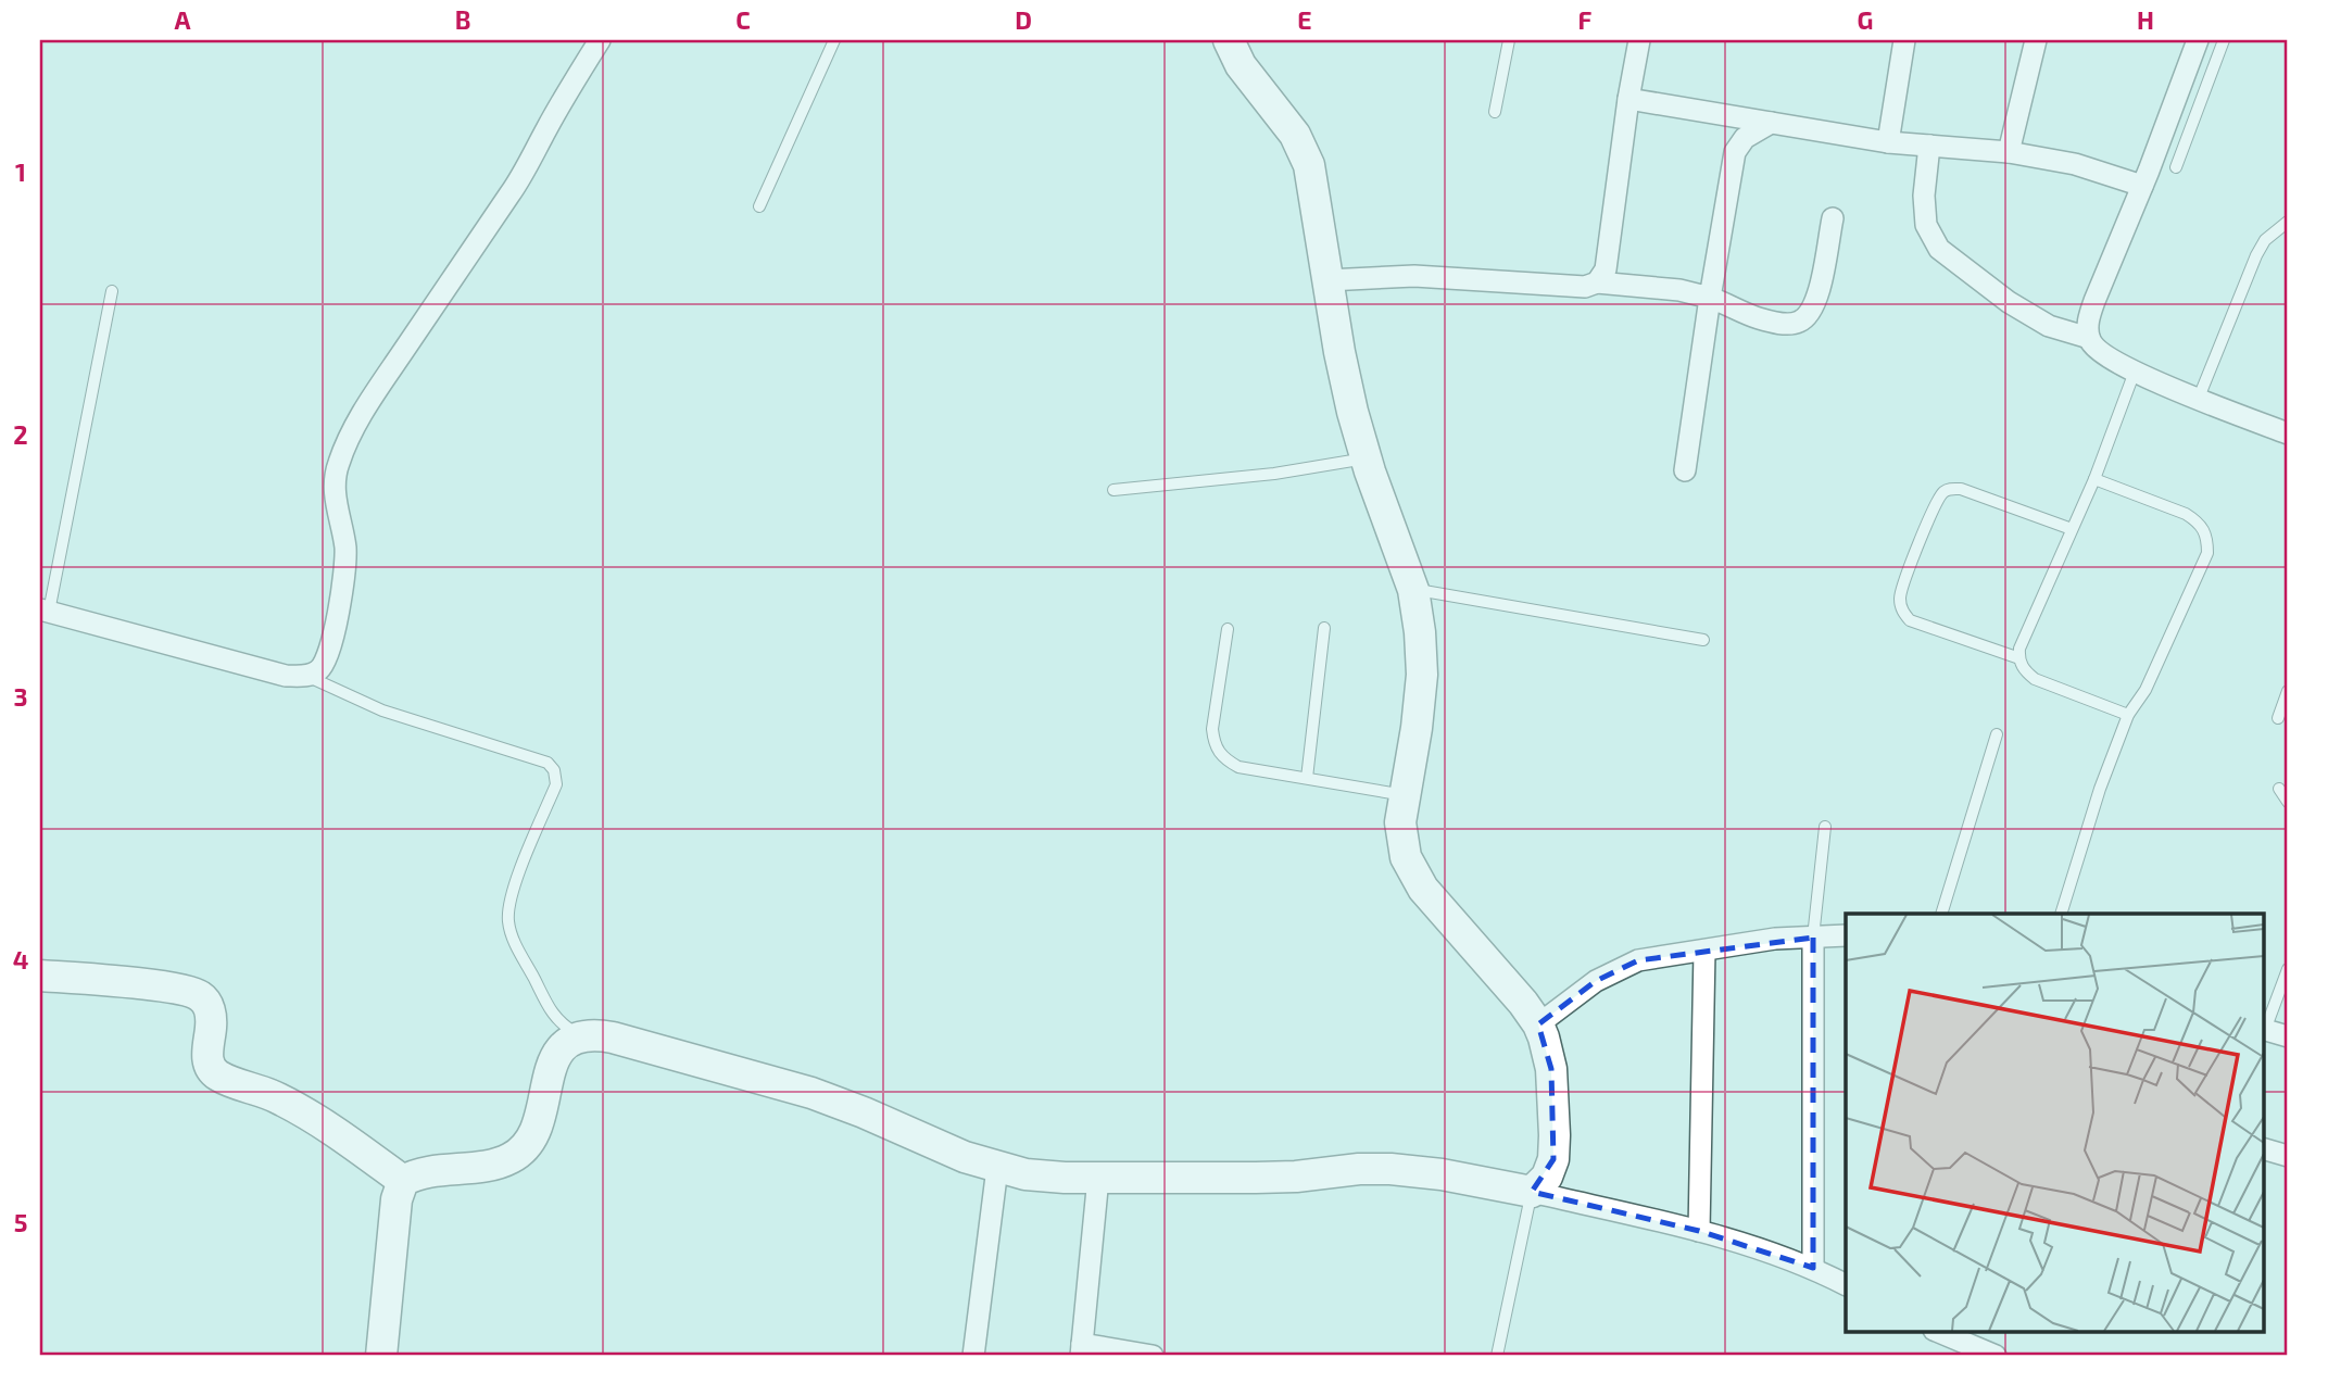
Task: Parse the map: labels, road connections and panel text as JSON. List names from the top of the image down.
{
  "grid": {
    "columns": [
      "A",
      "B",
      "C",
      "D",
      "E",
      "F",
      "G",
      "H"
    ],
    "rows": [
      "1",
      "2",
      "3",
      "4",
      "5"
    ]
  }
}
